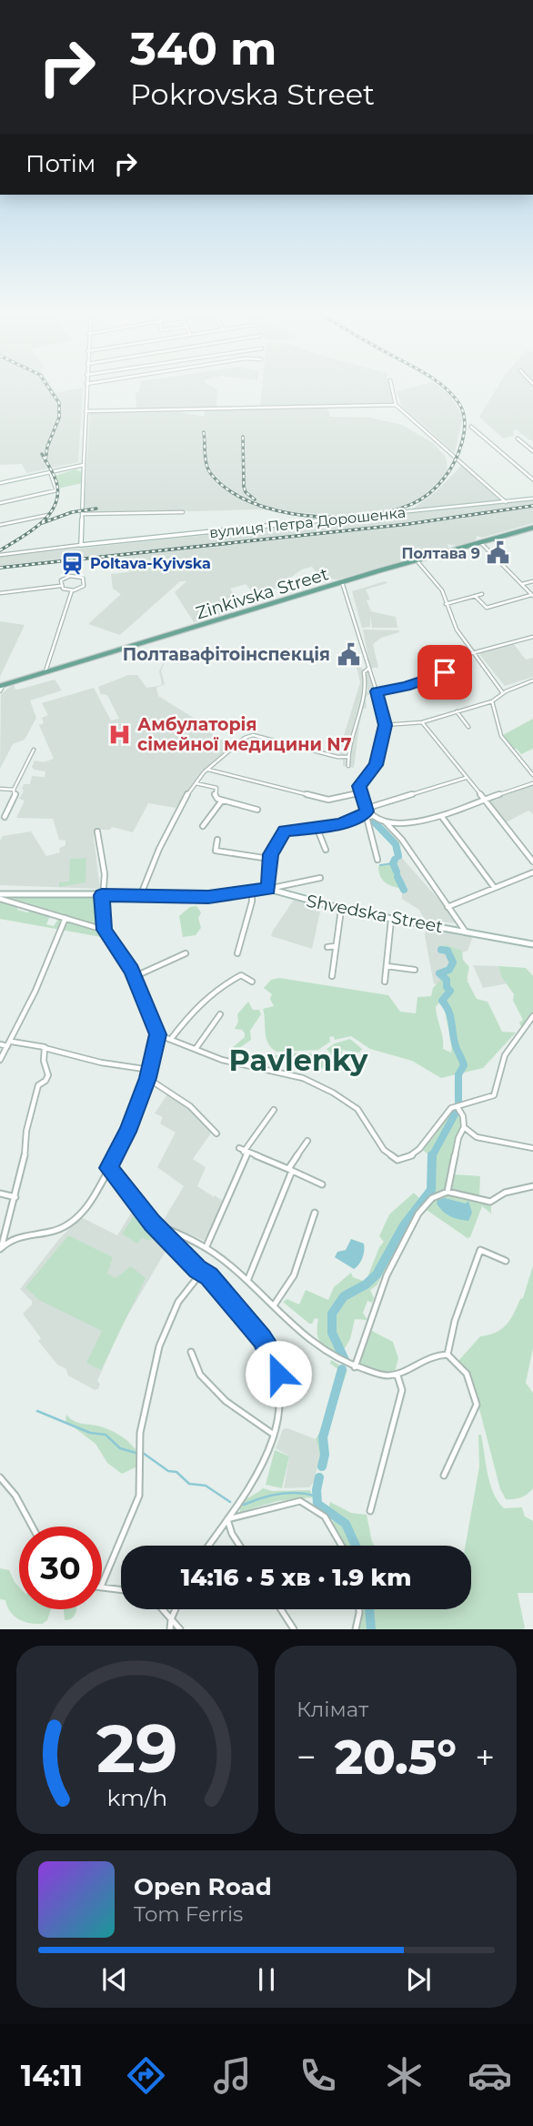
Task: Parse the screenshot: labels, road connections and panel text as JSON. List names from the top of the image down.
{
  "streets": {
    "main road": ["Zinkivska Street"],
    "street": ["вулиця Петра Дорошенка", "Shvedska Street"]
  },
  "districts": ["Pavlenky"],
  "places": {
    "public building": ["Полтава 9", "Полтавафітоінспекція"],
    "station": ["Poltava-Kyivska"],
    "hospital": ["Амбулаторія сімейної медицини N7"]
  },
  "page": {
    "turn": ["340 m", "Pokrovska Street"],
    "then": "Потім",
    "limit": "30",
    "trip": "14:16 · 5 хв · 1.9 km",
    "tile": "Клімат",
    "heat": ["−", "20.5°", "+"],
    "song": ["Open Road", "Tom Ferris"],
    "tabs": "14:11",
    "gauge": ["29", "km/h"]
  }
}
